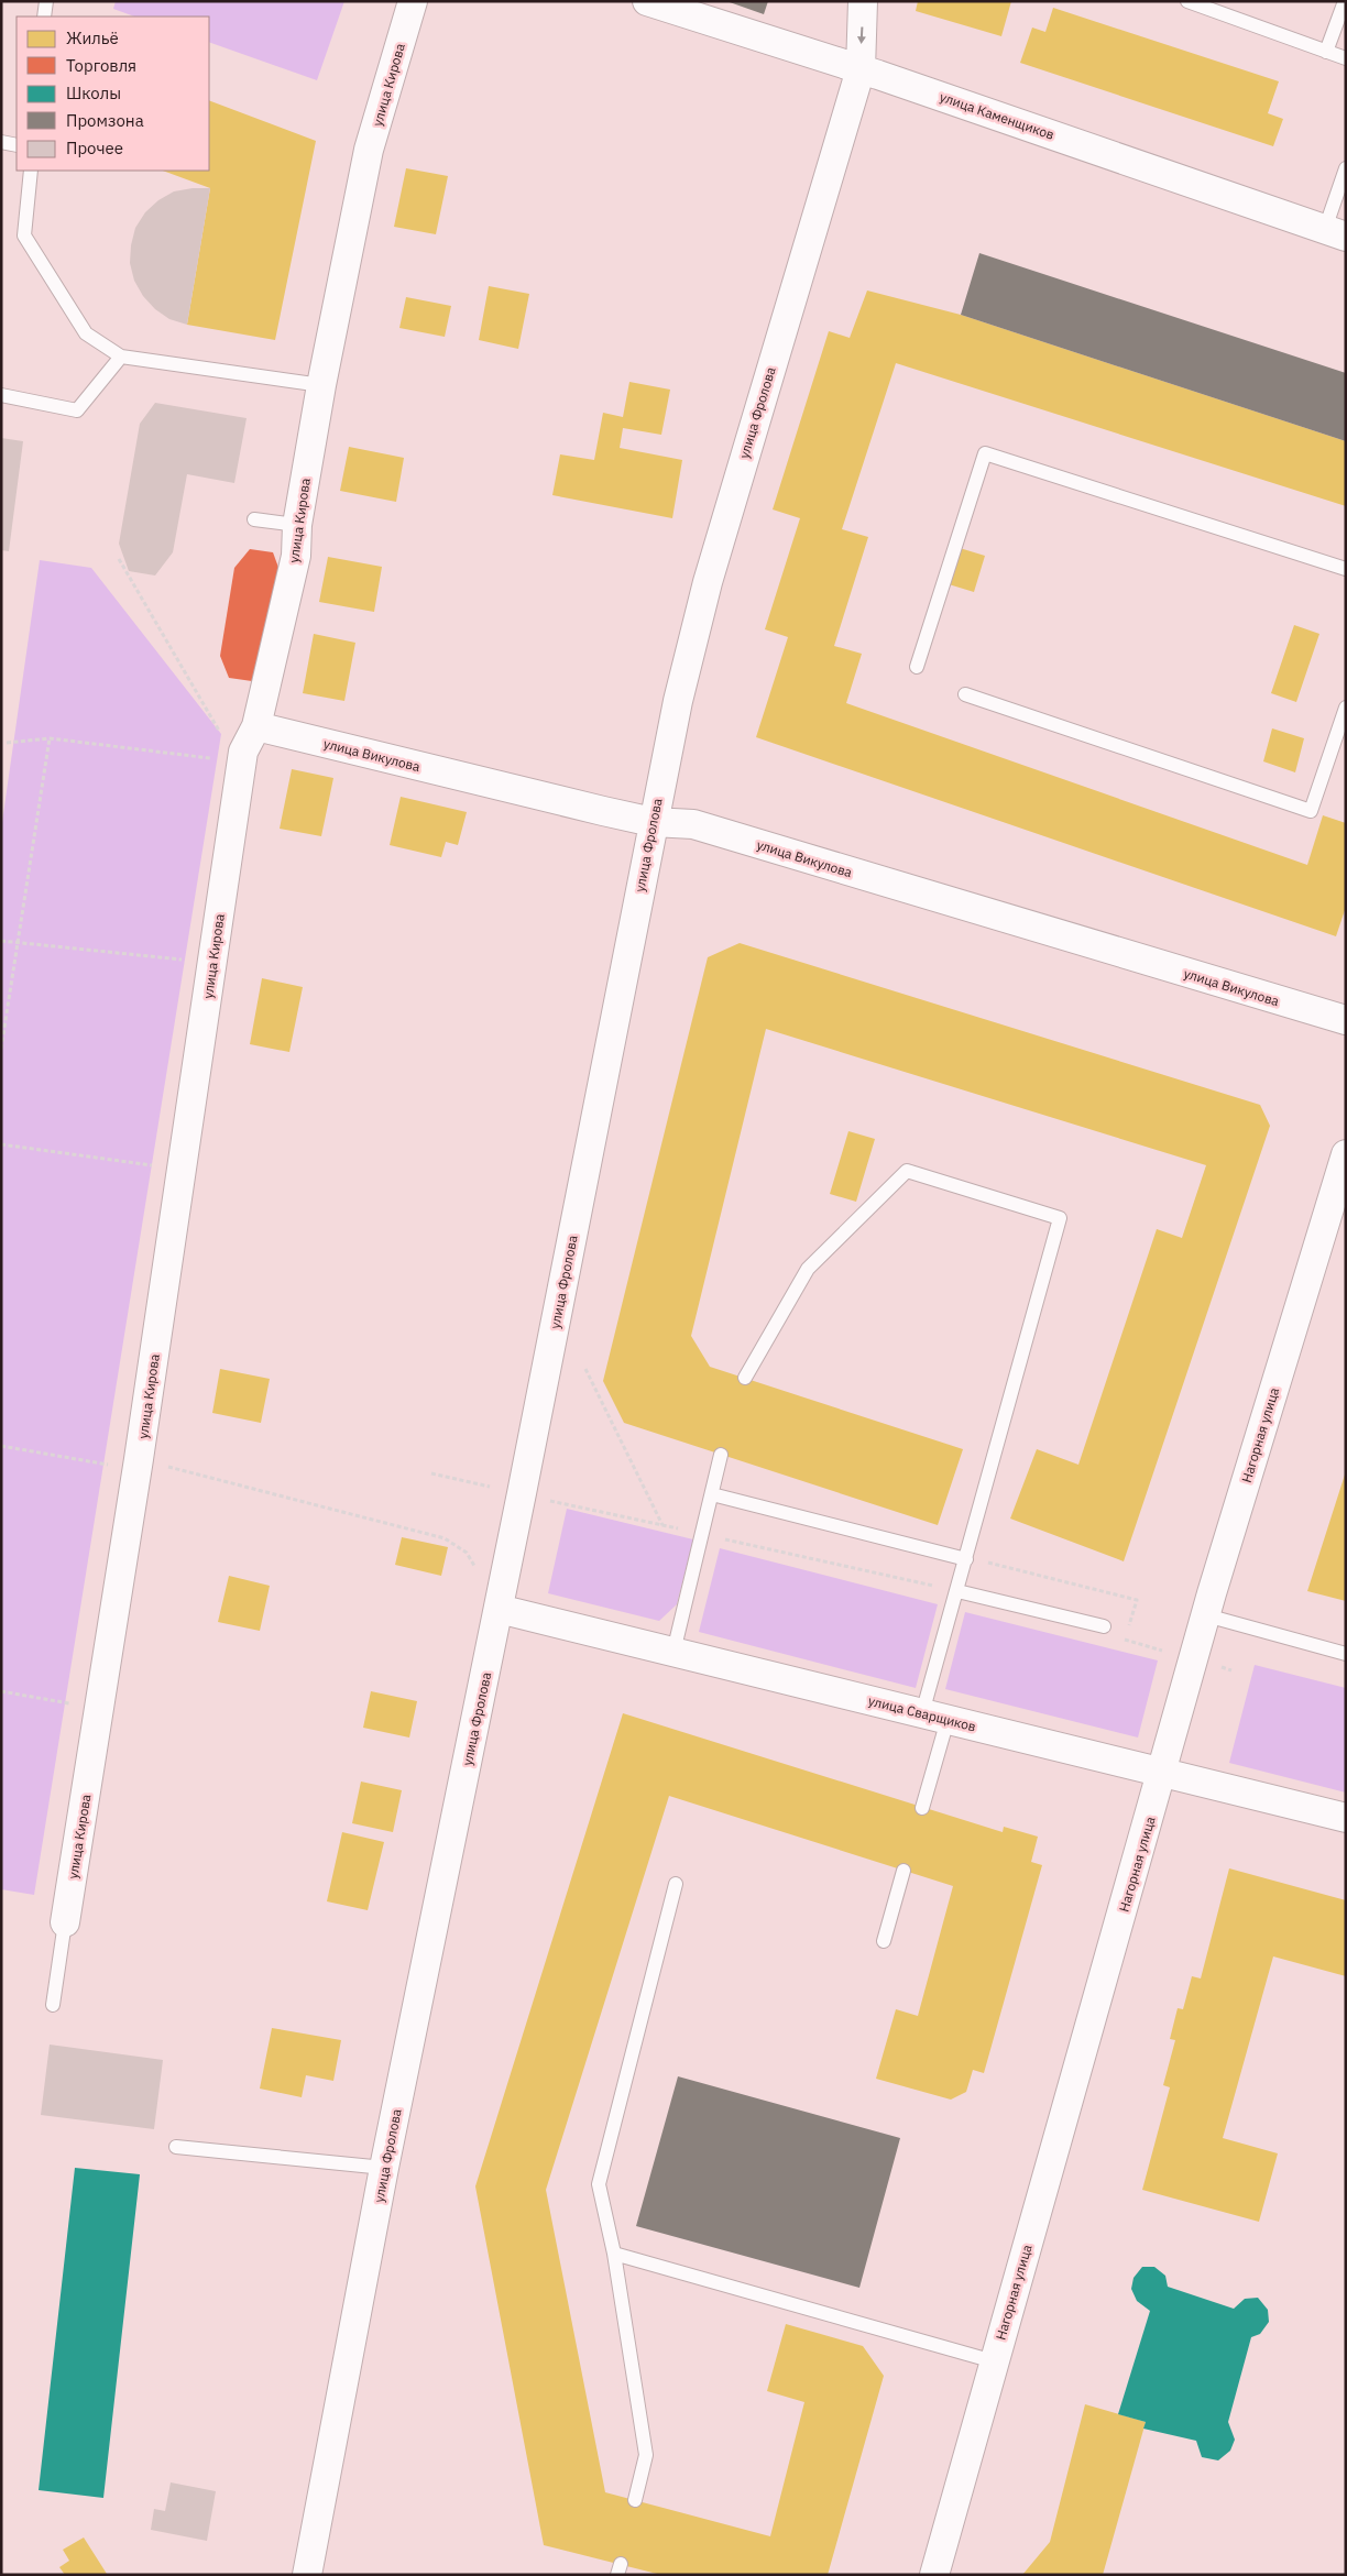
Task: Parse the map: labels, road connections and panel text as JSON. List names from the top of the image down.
{
  "streets": {
    "street": [
      "улица Кирова",
      "улица Каменщиков",
      "улица Фролова",
      "улица Викулова",
      "Нагорная улица",
      "улица Сварщиков"
    ]
  },
  "crossings": [
    ["улица Кирова", "улица Викулова"],
    ["улица Каменщиков", "улица Фролова"],
    ["улица Фролова", "улица Викулова"],
    ["улица Фролова", "улица Сварщиков"],
    ["Нагорная улица", "улица Сварщиков"]
  ],
  "legend": [
    "Жильё",
    "Торговля",
    "Школы",
    "Промзона",
    "Прочее"
  ]
}
